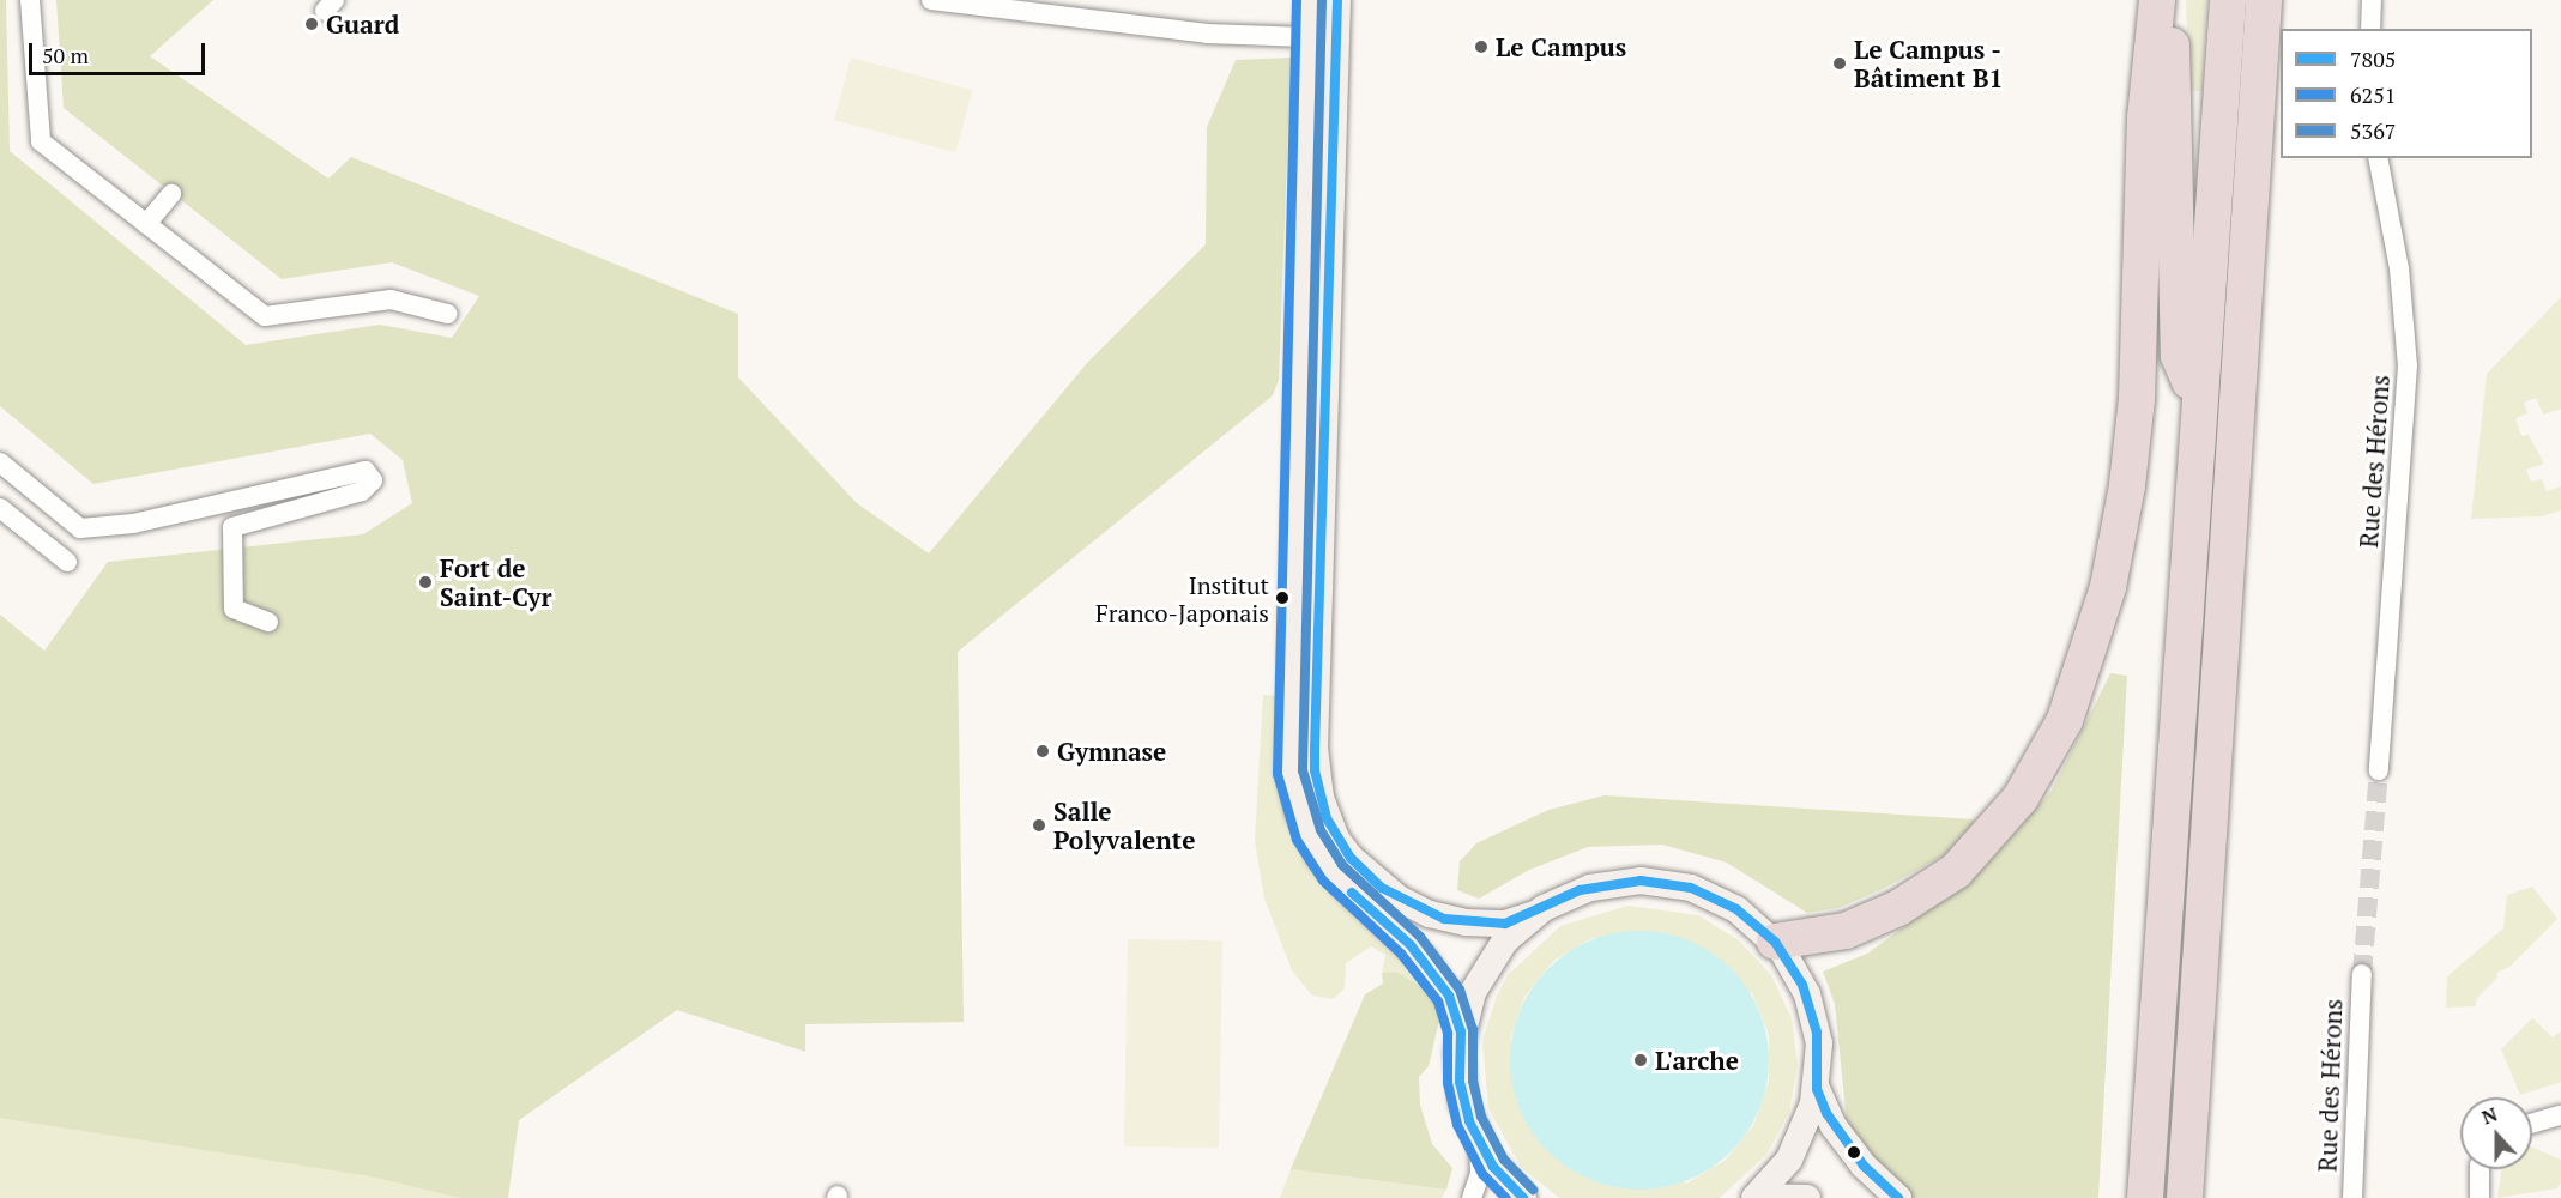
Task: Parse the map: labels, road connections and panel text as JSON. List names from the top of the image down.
{
  "streets": {
    "street": ["Rue des Hérons"]
  },
  "places": [
    "Guard",
    "Le Campus",
    "Le Campus - Bâtiment B1",
    "Fort de Saint-Cyr",
    "Institut Franco-Japonais",
    "Gymnase",
    "Salle Polyvalente",
    "L'arche"
  ],
  "lines": ["transit line 7805", "transit line 6251", "transit line 5367"],
  "legend": ["7805", "6251", "5367"],
  "scale_bar": "50 m",
  "north": "top"
}
